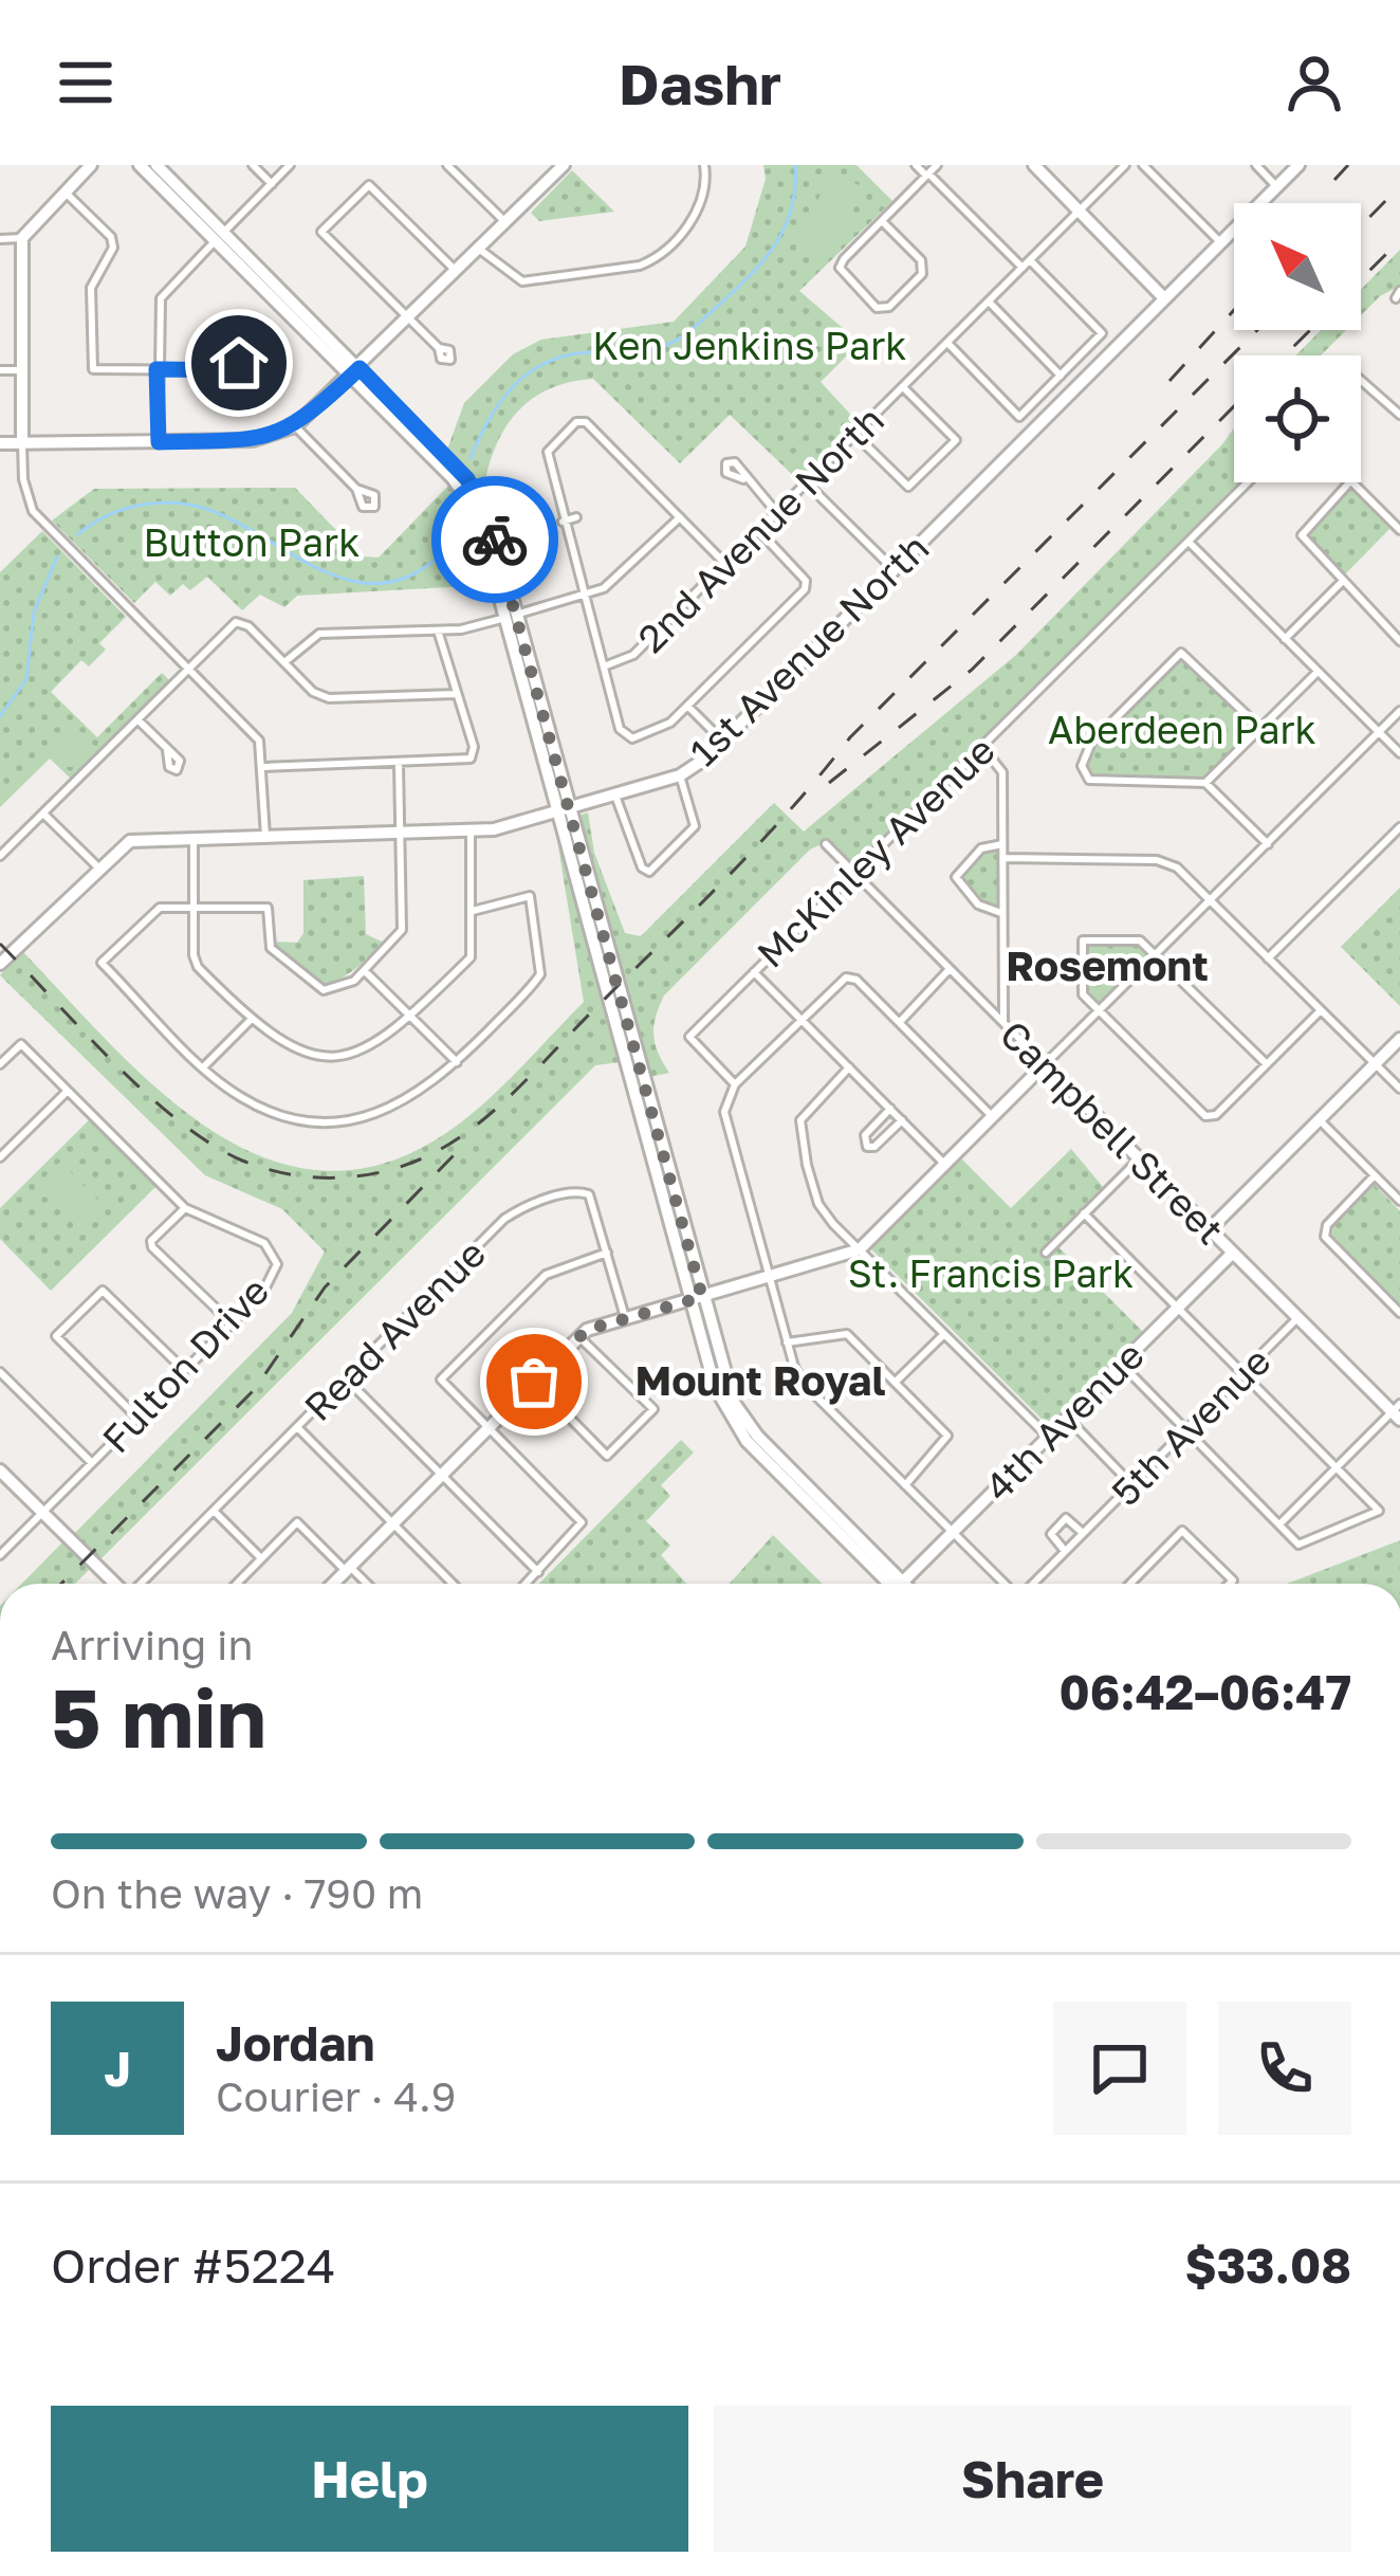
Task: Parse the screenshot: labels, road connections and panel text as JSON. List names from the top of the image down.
{
  "streets": {
    "street": [
      "2nd Avenue North",
      "1st Avenue North",
      "McKinley Avenue",
      "Campbell Street",
      "Read Avenue",
      "Fulton Drive",
      "4th Avenue",
      "5th Avenue"
    ]
  },
  "crossings": [
    ["McKinley Avenue", "Campbell Street"],
    ["Campbell Street", "4th Avenue"],
    ["Campbell Street", "5th Avenue"]
  ],
  "districts": ["Rosemont", "Mount Royal"],
  "parks": [
    "Ken Jenkins Park",
    "Button Park",
    "Aberdeen Park",
    "St. Francis Park"
  ],
  "north": "top left",
  "page": {
    "header": "Dashr",
    "heading": ["5 min", "Arriving in", "06:42–06:47"],
    "panel": [
      "Jordan",
      "Courier · 4.9",
      "Order #5224",
      "$33.08"
    ],
    "bar": "On the way · 790 m",
    "round": "J",
    "buttons": ["Help", "Share"]
  }
}
